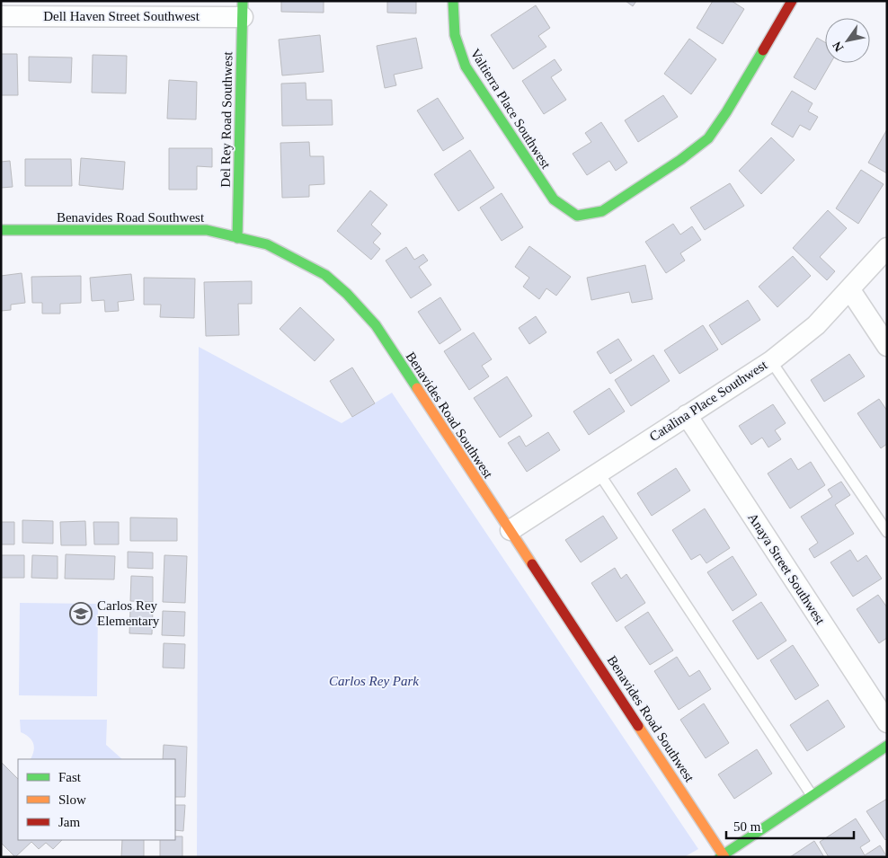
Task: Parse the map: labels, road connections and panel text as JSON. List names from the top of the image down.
{
  "streets": {
    "street": [
      "Dell Haven Street Southwest",
      "Valtierra Place Southwest",
      "Del Rey Road Southwest",
      "Benavides Road Southwest",
      "Catalina Place Southwest",
      "Anaya Street Southwest"
    ]
  },
  "crossings": [
    ["Dell Haven Street Southwest", "Del Rey Road Southwest"],
    ["Del Rey Road Southwest", "Benavides Road Southwest"],
    ["Benavides Road Southwest", "Catalina Place Southwest"],
    ["Catalina Place Southwest", "Anaya Street Southwest"]
  ],
  "parks": ["Carlos Rey Park"],
  "places": {
    "school or university": ["Carlos Rey Elementary"]
  },
  "legend": ["Fast", "Slow", "Jam"],
  "scale_bar": "50 m",
  "north": "bottom left"
}
